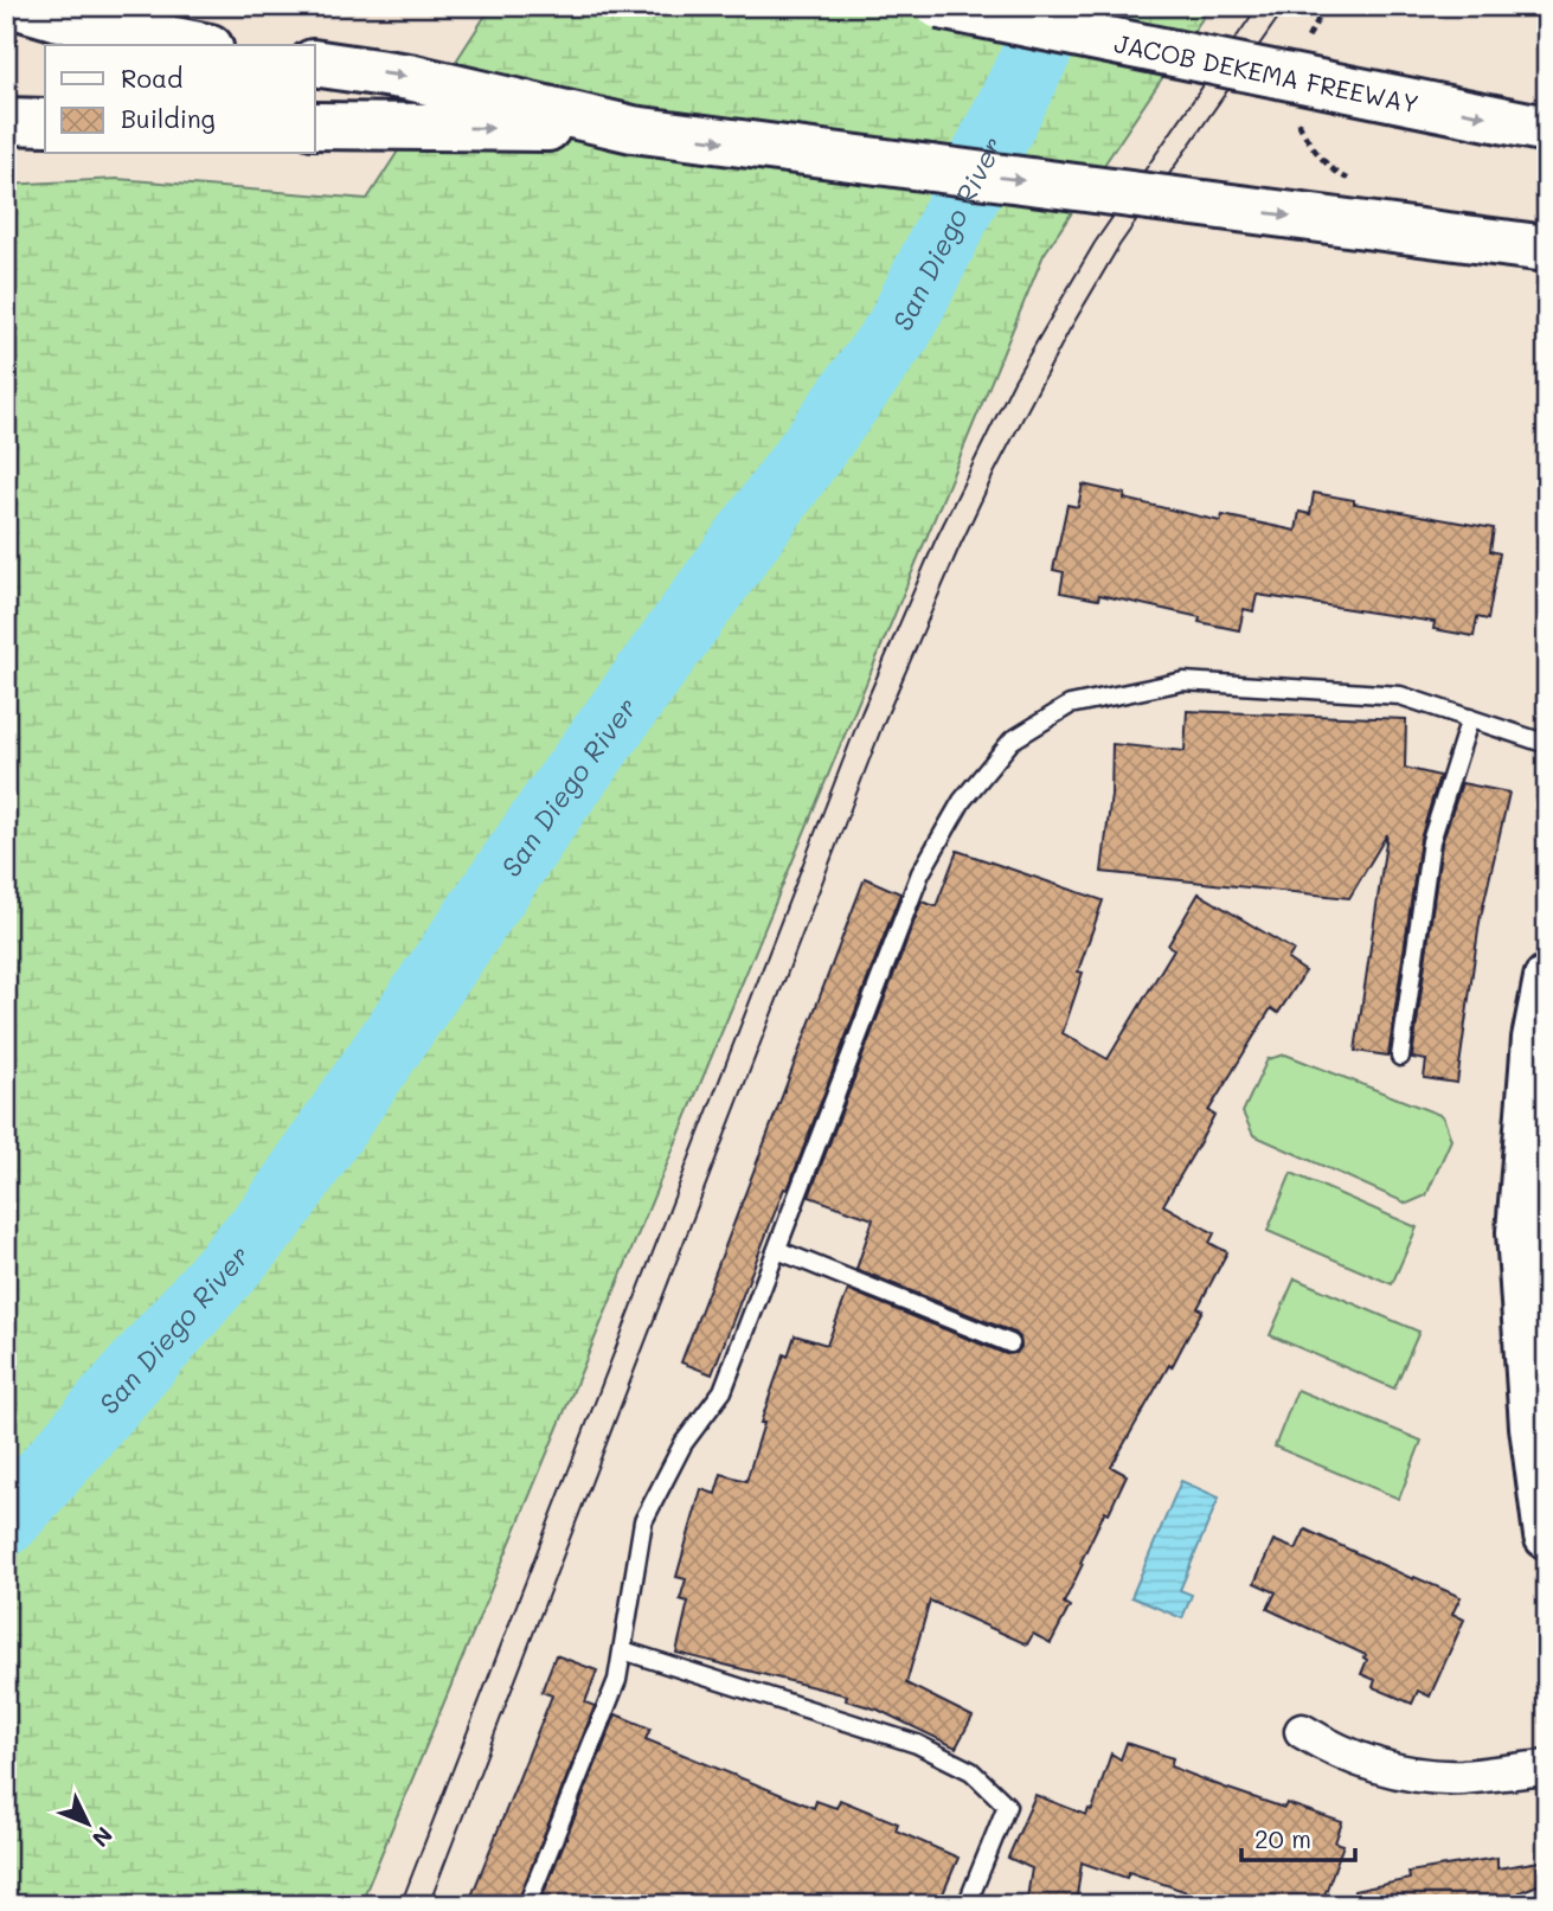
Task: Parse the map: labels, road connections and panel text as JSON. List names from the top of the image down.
{
  "streets": {
    "main road": ["JACOB DEKEMA FREEWAY"]
  },
  "water": ["San Diego River"],
  "legend": ["Road", "Building"],
  "scale_bar": "20 m",
  "north": "bottom right"
}
